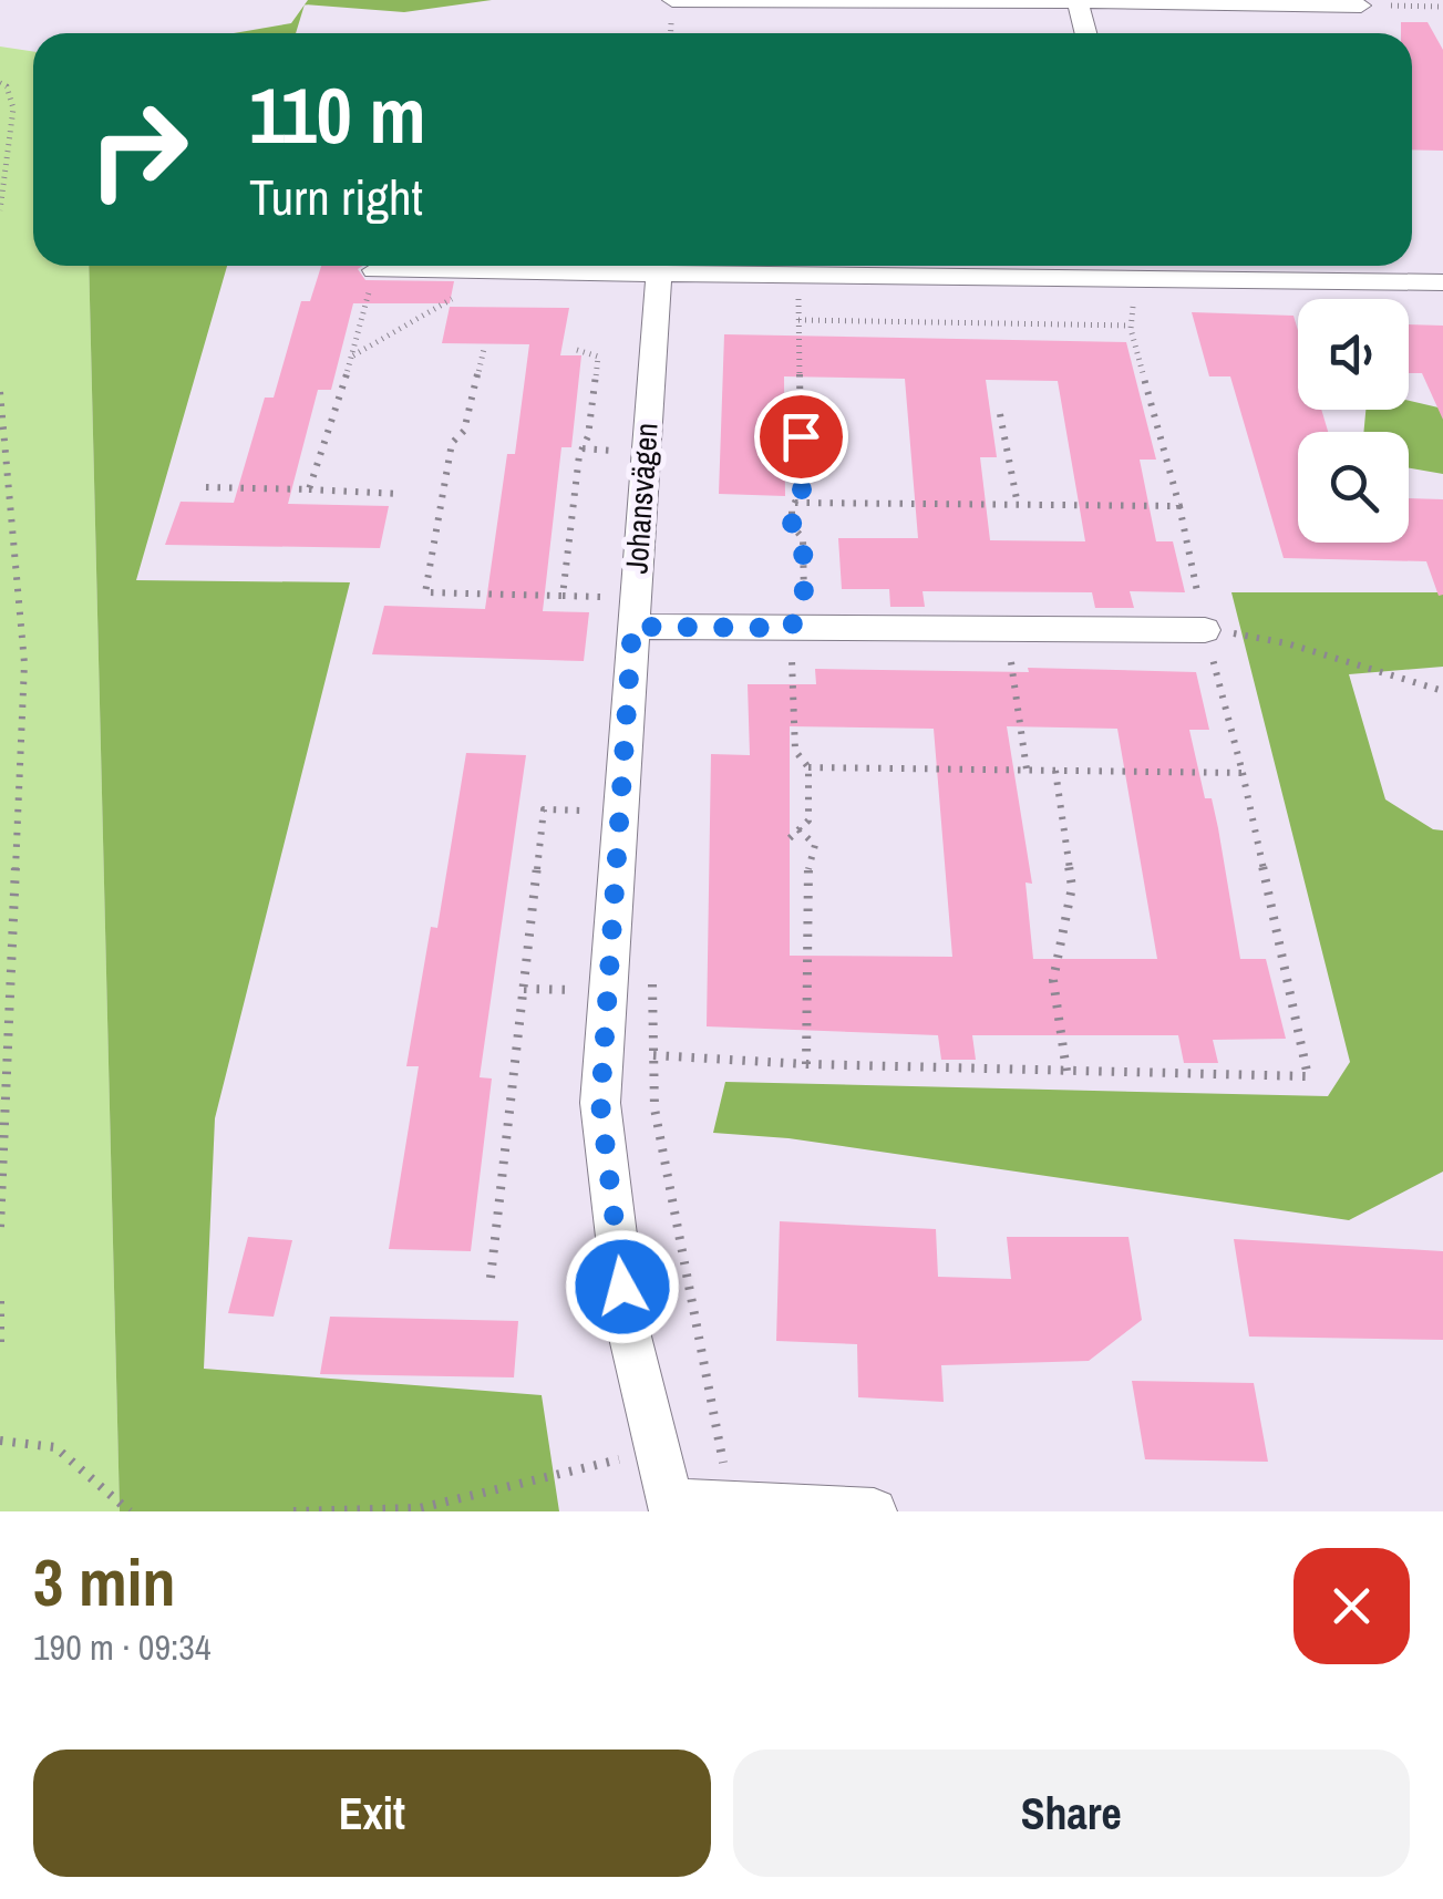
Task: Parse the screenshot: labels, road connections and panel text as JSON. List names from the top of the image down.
{
  "streets": {
    "street": ["Johansvägen"]
  },
  "page": {
    "turn": ["110 m", "Turn right"],
    "heading": ["3 min", "190 m · 09:34"],
    "buttons": ["Exit", "Share"]
  }
}
